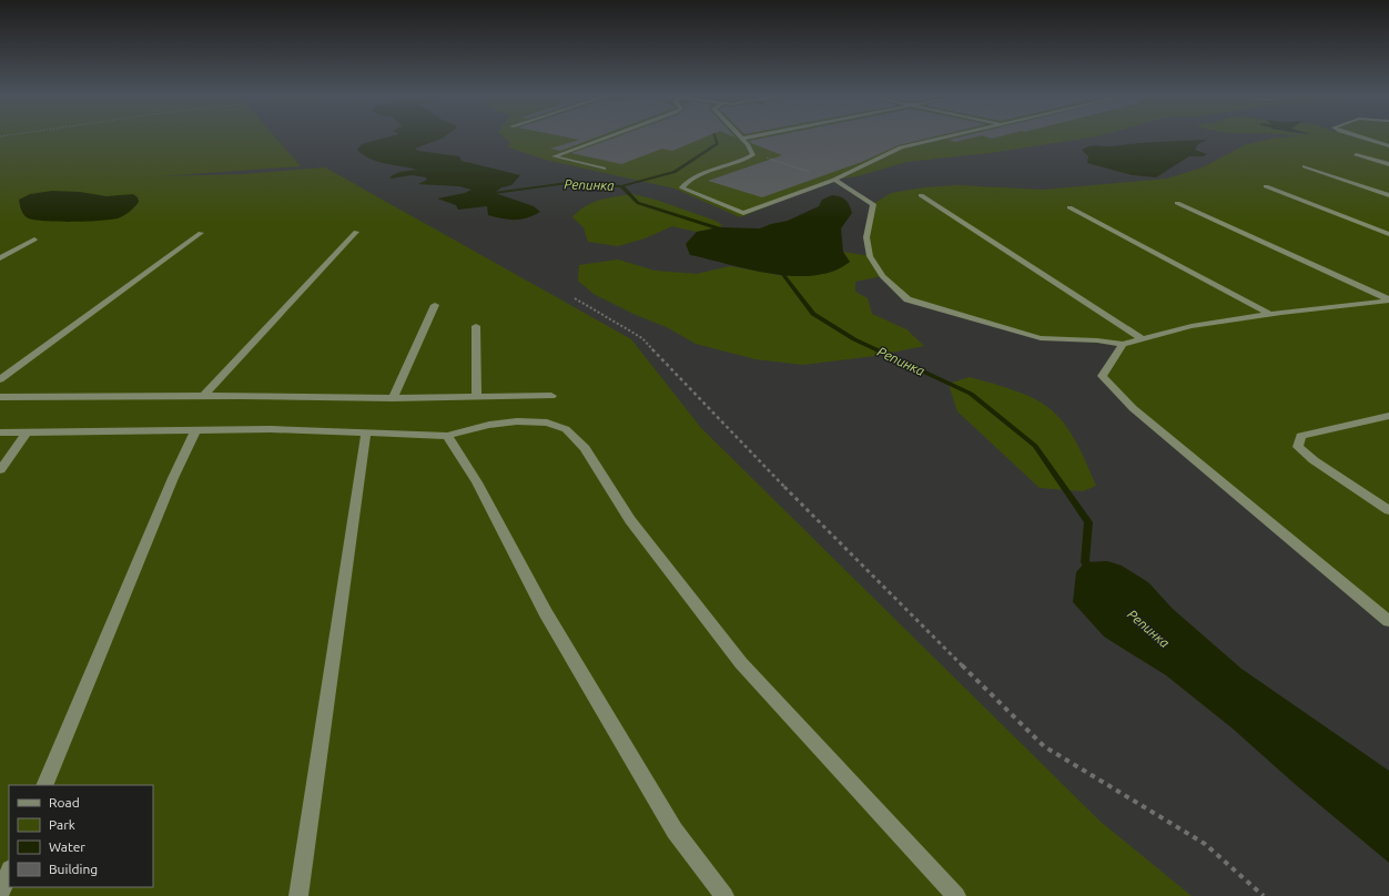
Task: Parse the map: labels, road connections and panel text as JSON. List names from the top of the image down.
{
  "water": ["Репинка"],
  "legend": [
    "Road",
    "Park",
    "Water",
    "Building"
  ]
}
